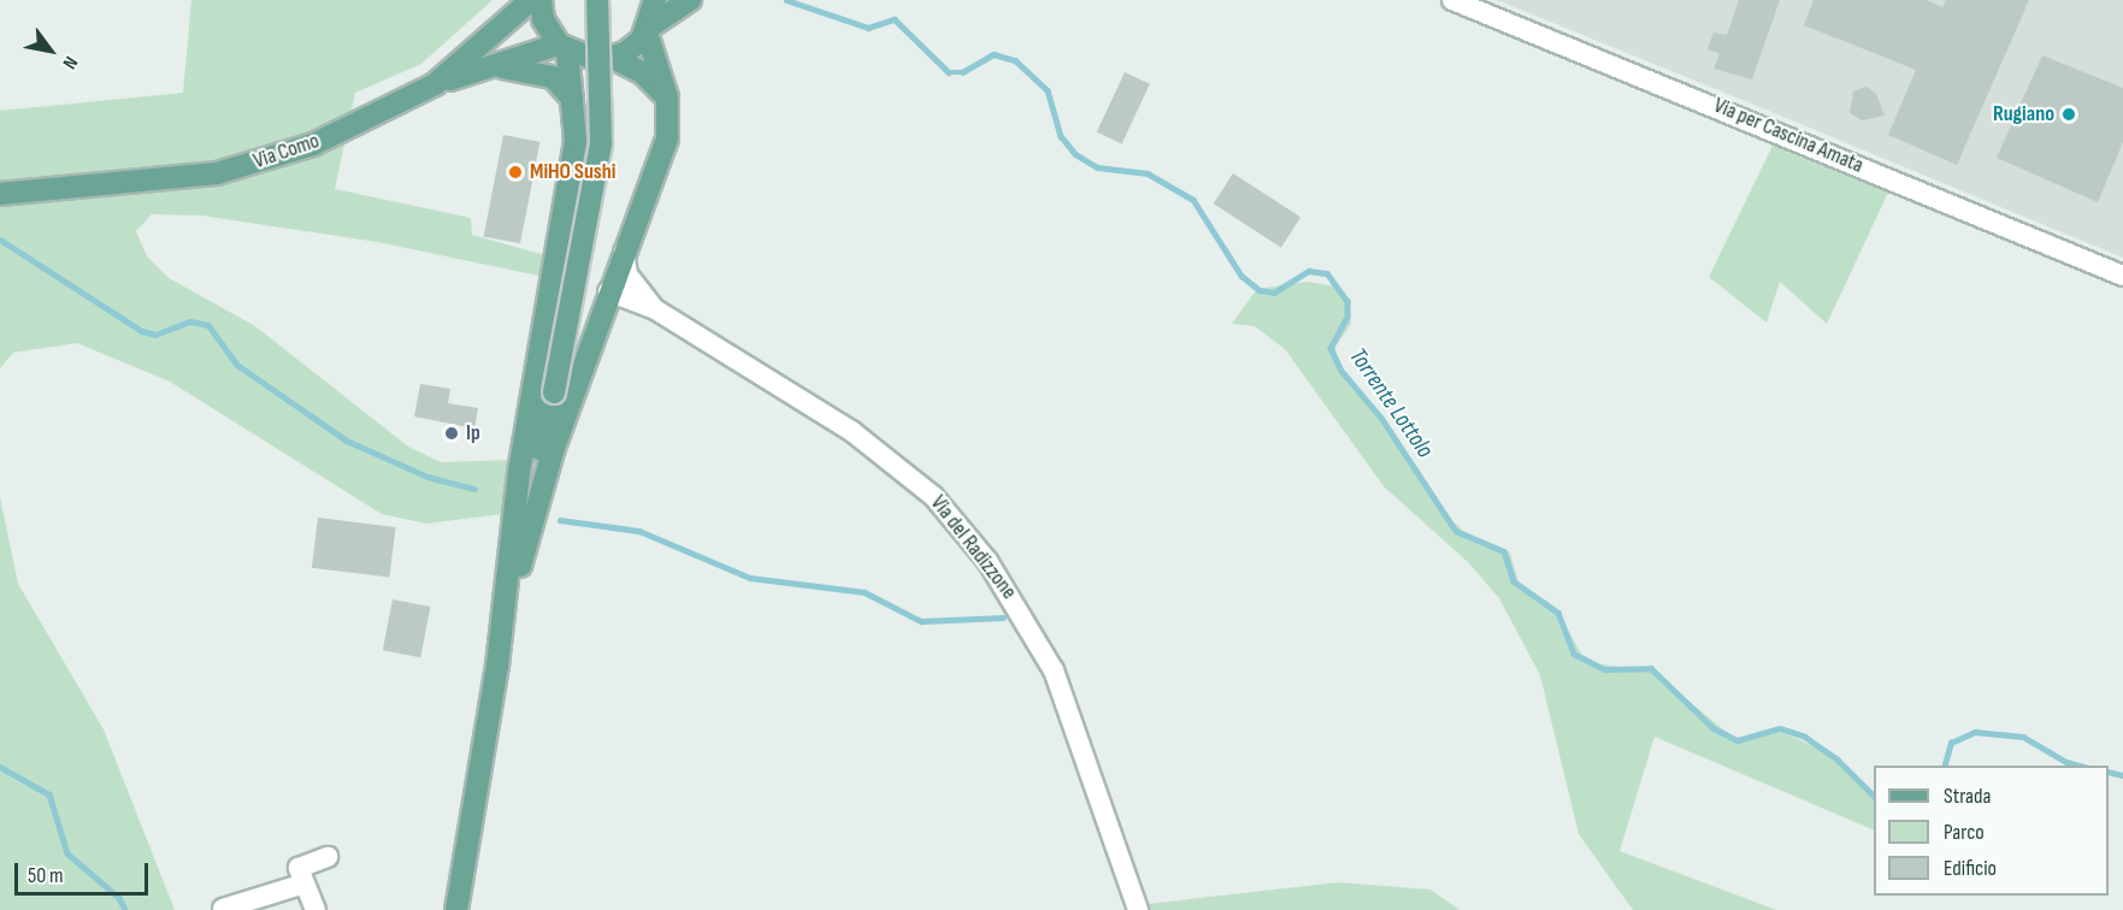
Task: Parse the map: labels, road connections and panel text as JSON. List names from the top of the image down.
{
  "streets": {
    "main road": ["Via Como"],
    "street": ["Via per Cascina Amata", "Via del Radizzone"]
  },
  "water": ["Torrente Lottolo"],
  "places": ["Rugiano", "MiHO Sushi", "Ip"],
  "legend": ["Strada", "Parco", "Edificio"],
  "scale_bar": "50 m",
  "north": "bottom right"
}
